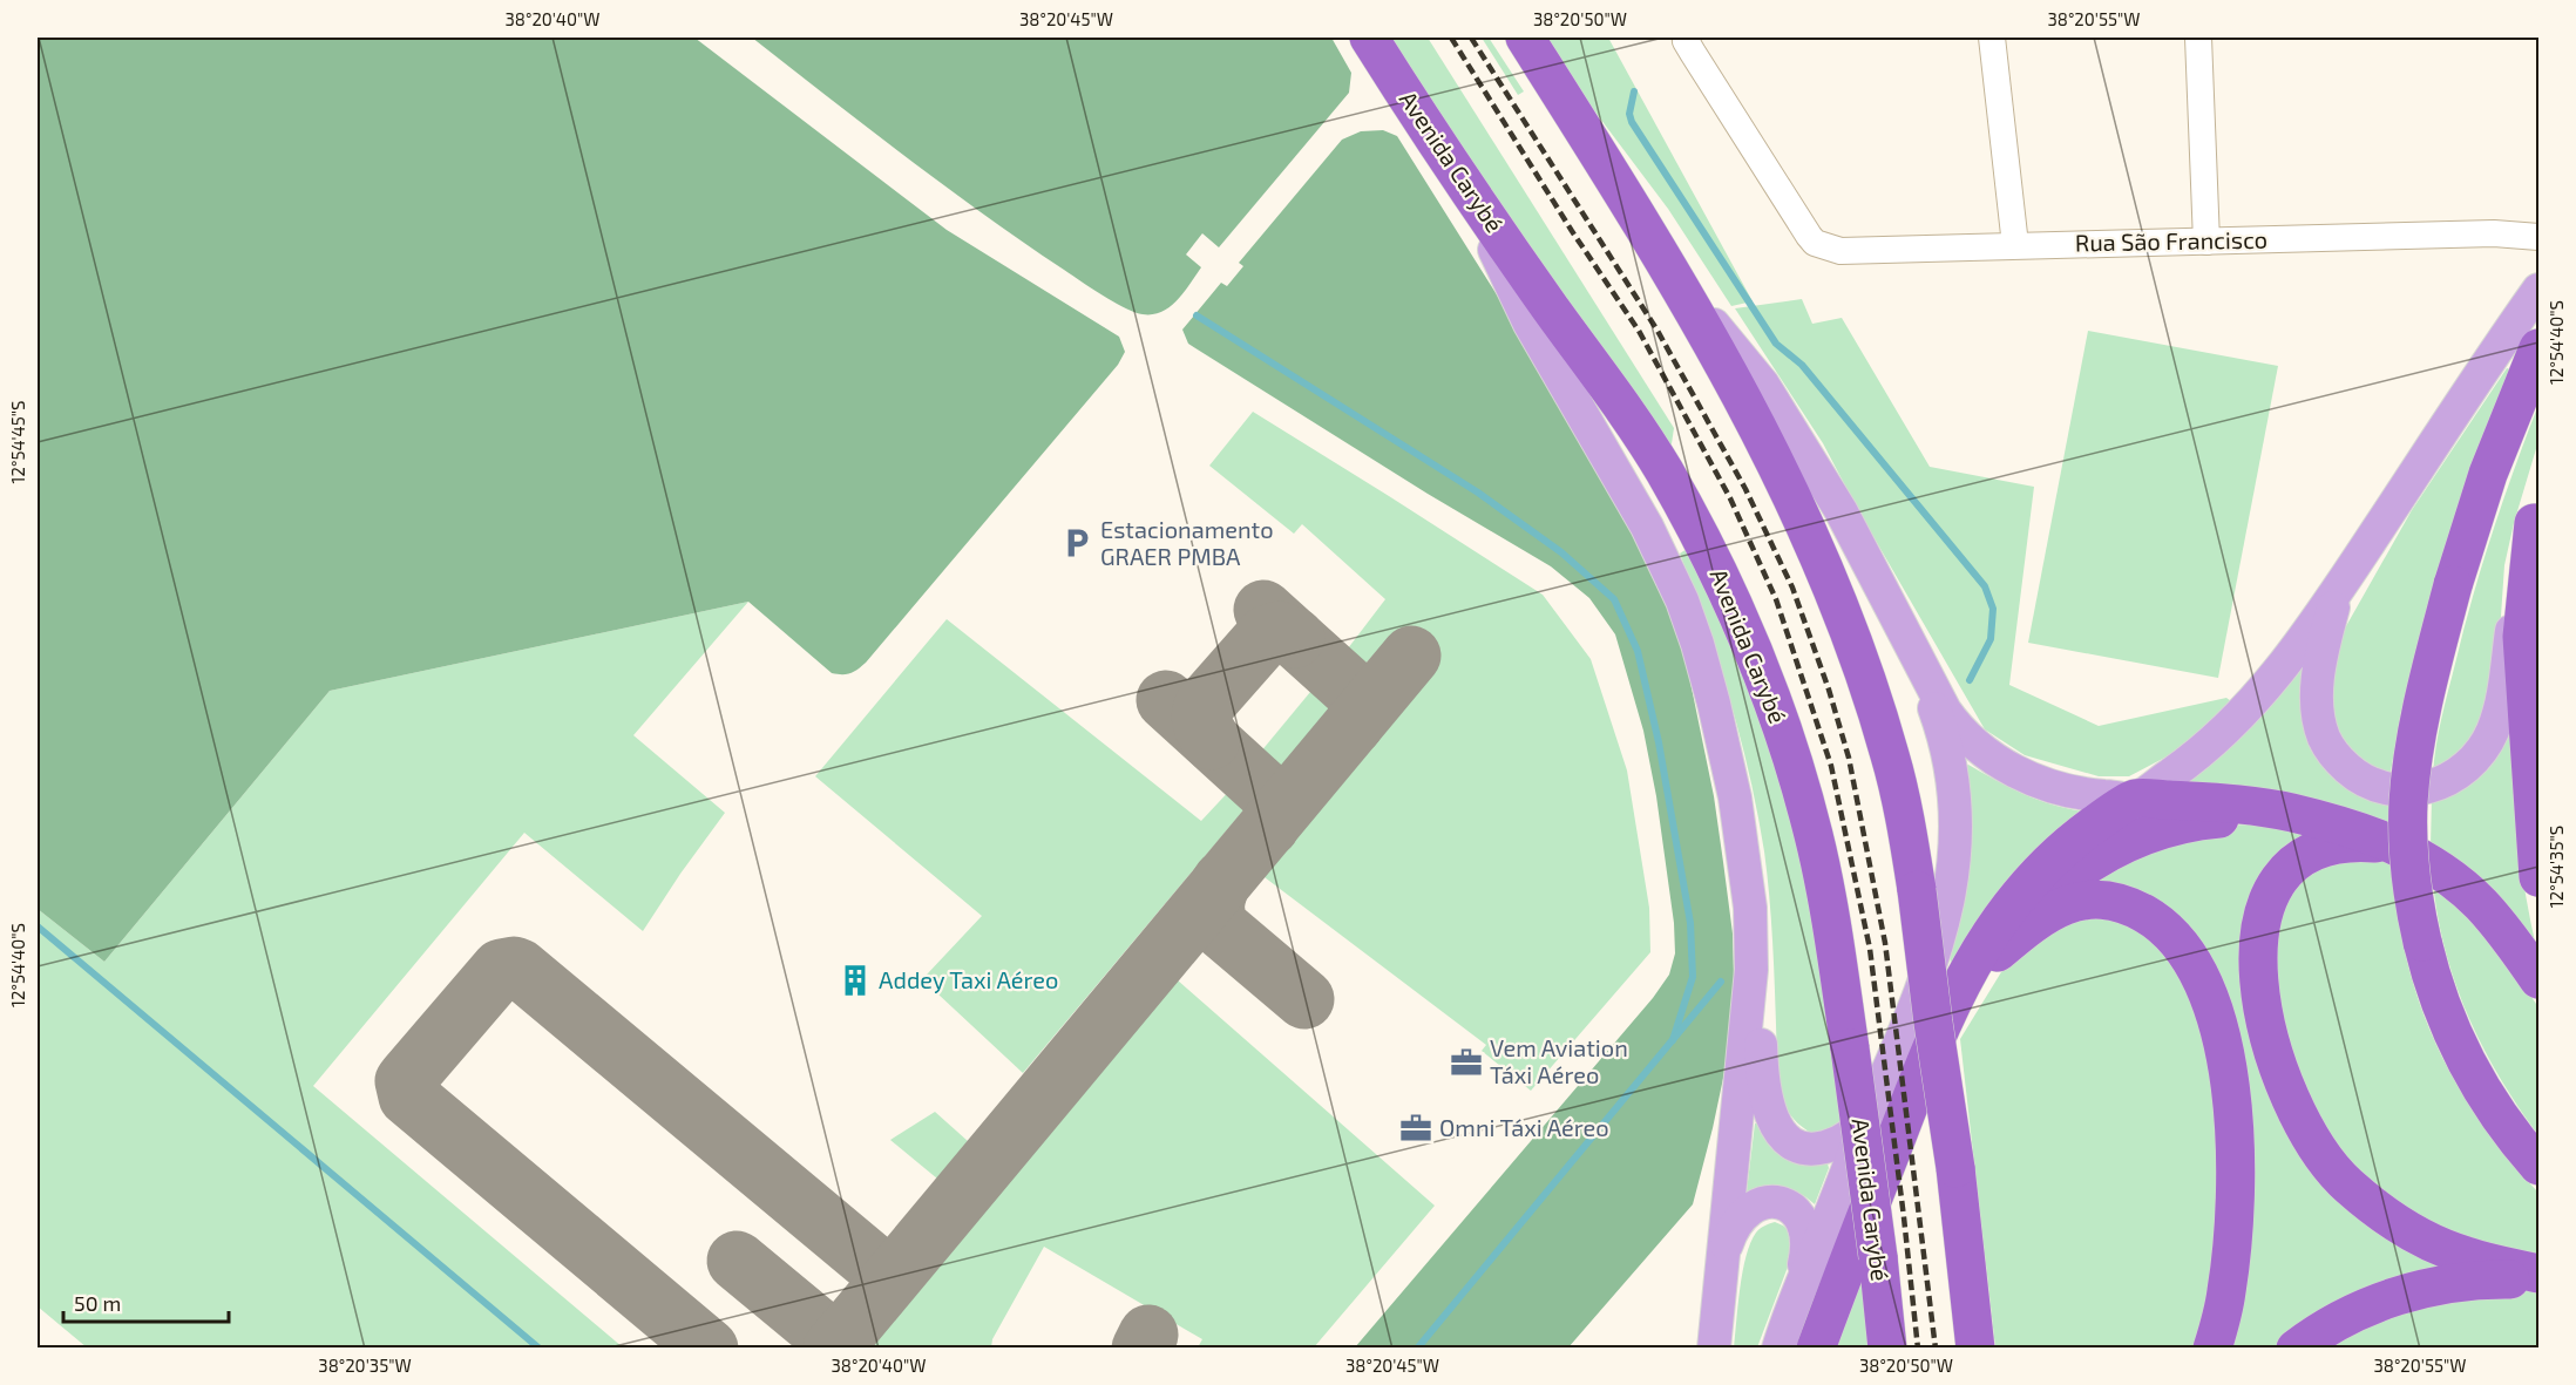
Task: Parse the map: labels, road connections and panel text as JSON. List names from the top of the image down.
{
  "streets": {
    "highway": ["Avenida Carybé"],
    "street": ["Rua São Francisco"]
  },
  "places": {
    "parking": ["Estacionamento GRAER PMBA"],
    "building": ["Addey Taxi Aéreo"],
    "office": ["Vem Aviation Táxi Aéreo", "Omni Táxi Aéreo"]
  },
  "scale_bar": "50 m",
  "coordinates": [
    "38°20'40\"W",
    "38°20'45\"W",
    "38°20'50\"W",
    "38°20'55\"W",
    "12°54'40\"S",
    "12°54'45\"S",
    "12°54'35\"S",
    "38°20'35\"W"
  ]
}
